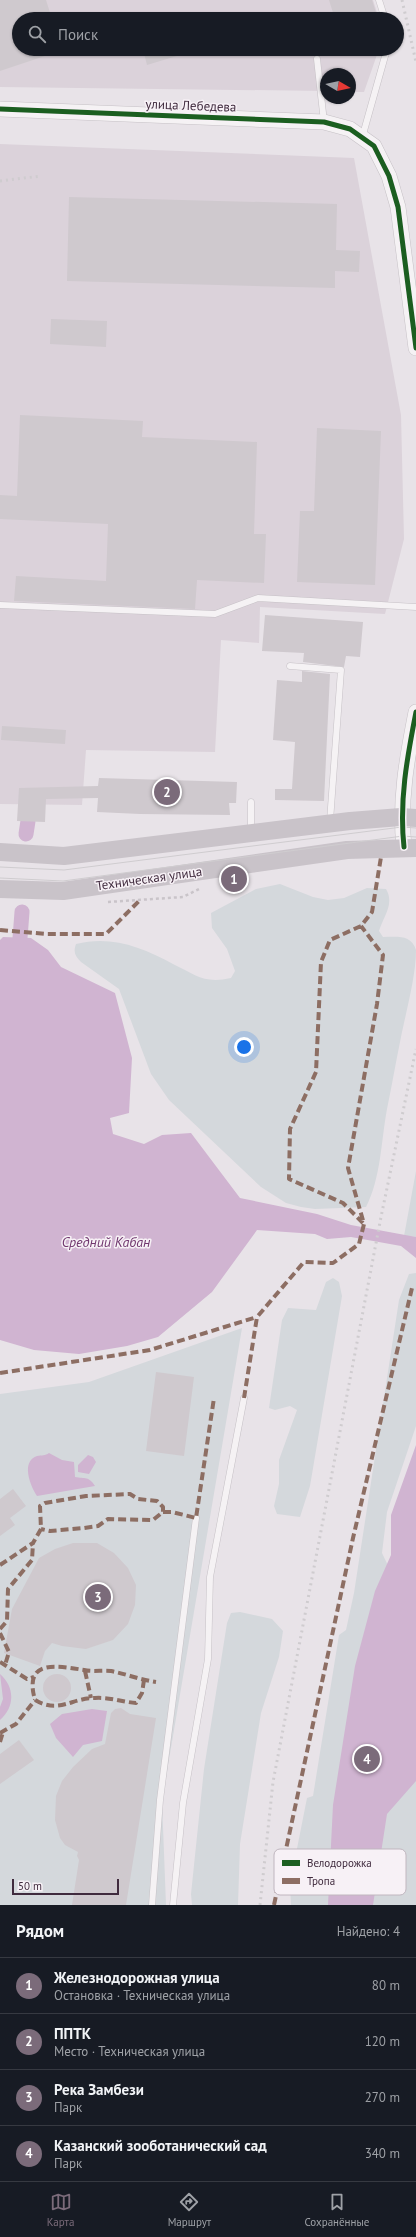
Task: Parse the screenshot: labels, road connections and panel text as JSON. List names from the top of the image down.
{
  "streets": {
    "main road": ["Техническая улица"],
    "street": ["улица Лебедева"]
  },
  "water": ["Средний Кабан"],
  "legend": ["Велодорожка", "Тропа"],
  "scale_bar": "50 m",
  "north": "right",
  "page": {
    "search": "Поиск",
    "pins": [
      "2",
      "1",
      "3",
      "4"
    ],
    "scale": "50 m",
    "heading": ["Рядом", "Найдено: 4"],
    "list": [
      {
        "mark": "1",
        "name": "Железнодорожная улица",
        "note": "Остановка · Техническая улица",
        "value": "80 m"
      },
      {
        "mark": "2",
        "name": "ППТК",
        "note": "Место · Техническая улица",
        "value": "120 m"
      },
      {
        "mark": "3",
        "name": "Река Замбези",
        "note": "Парк",
        "value": "270 m"
      },
      {
        "mark": "4",
        "name": "Казанский зооботанический сад",
        "note": "Парк",
        "value": "340 m"
      }
    ],
    "nav": ["Карта", "Маршрут", "Сохранённые"]
  }
}
